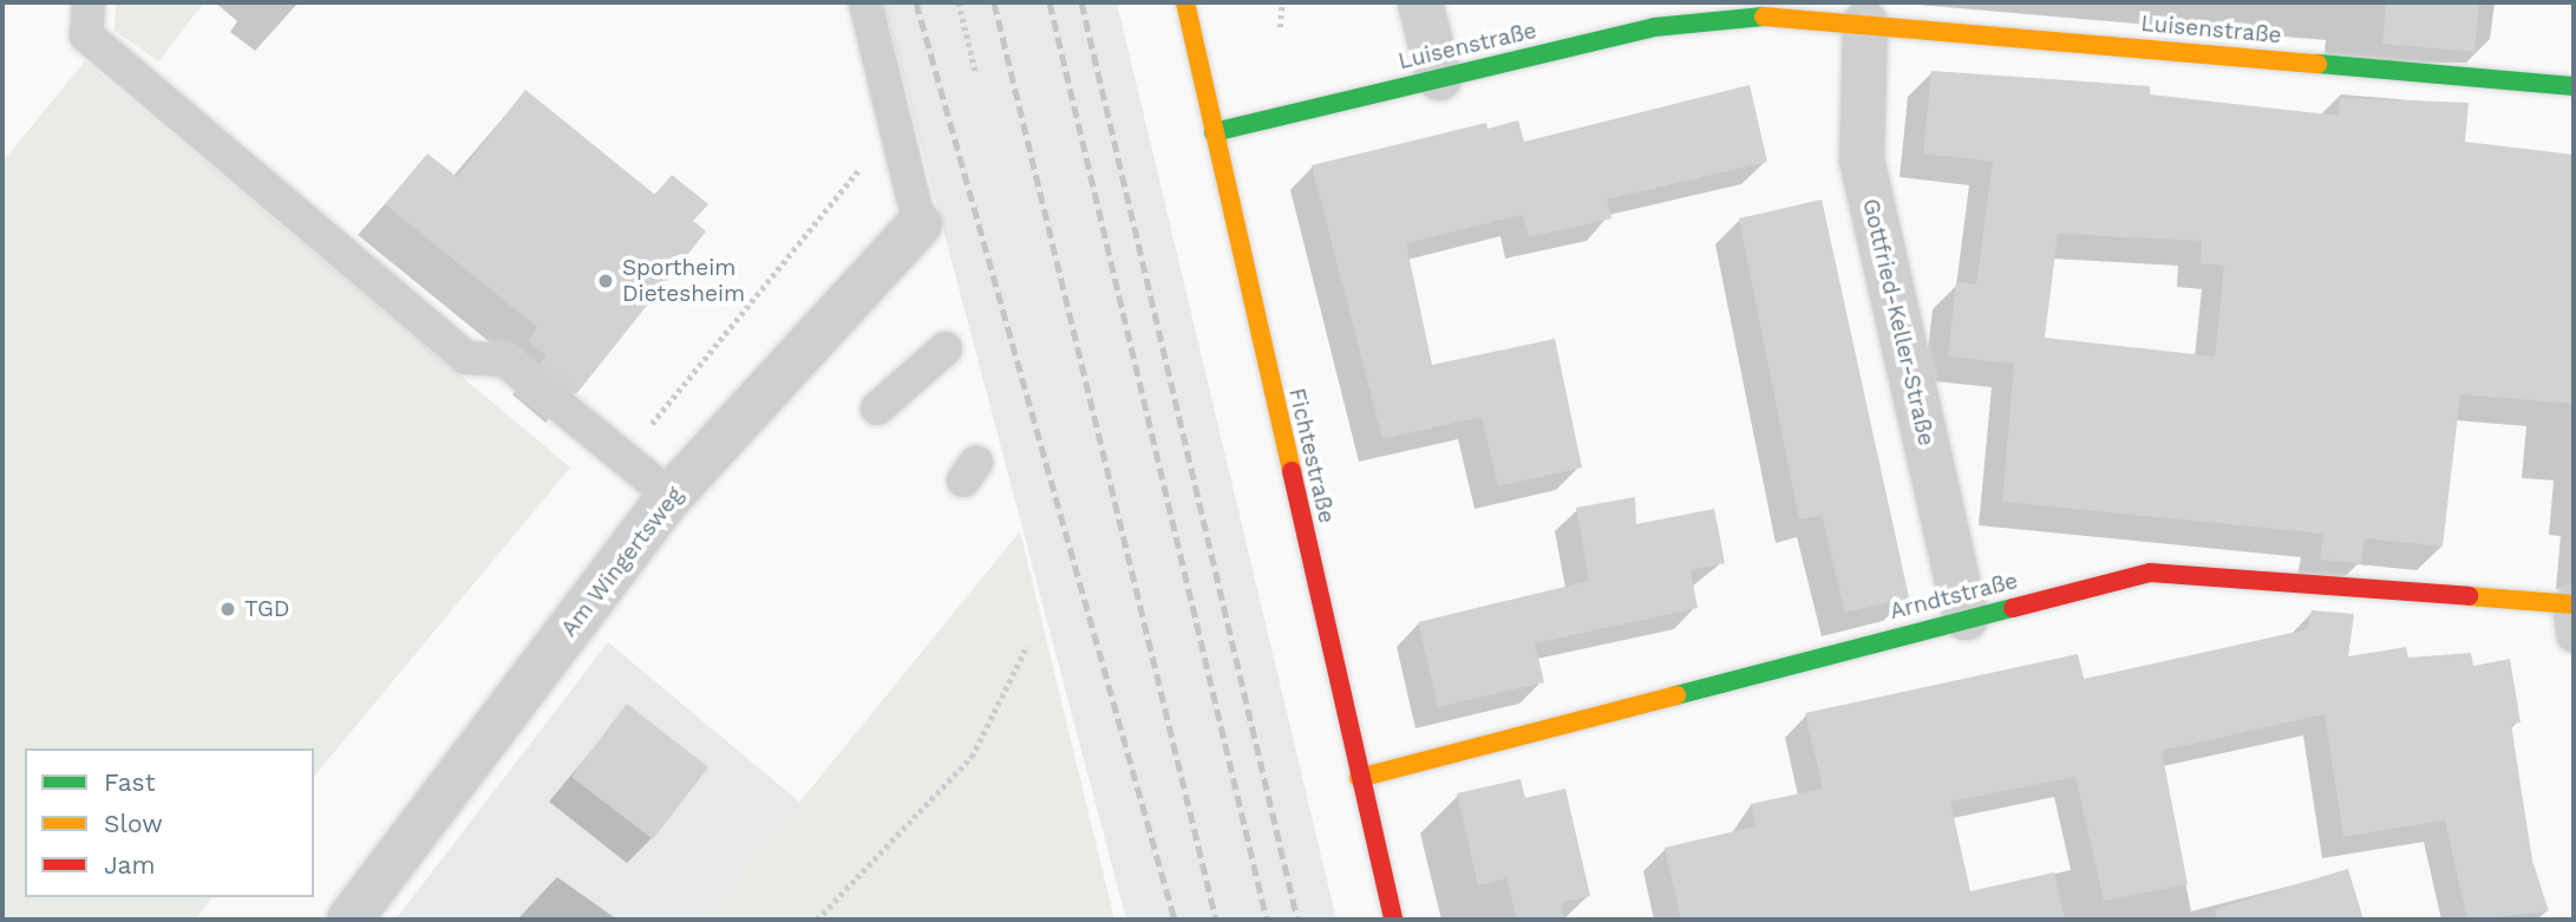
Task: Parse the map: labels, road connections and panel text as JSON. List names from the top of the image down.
{
  "streets": {
    "street": [
      "Luisenstraße",
      "Gottfried-Keller-Straße",
      "Fichtestraße",
      "Am Wingertsweg",
      "Arndtstraße"
    ]
  },
  "crossings": [
    ["Luisenstraße", "Gottfried-Keller-Straße"],
    ["Luisenstraße", "Fichtestraße"],
    ["Gottfried-Keller-Straße", "Arndtstraße"],
    ["Fichtestraße", "Arndtstraße"]
  ],
  "places": ["Sportheim Dietesheim", "TGD"],
  "legend": ["Fast", "Slow", "Jam"]
}
